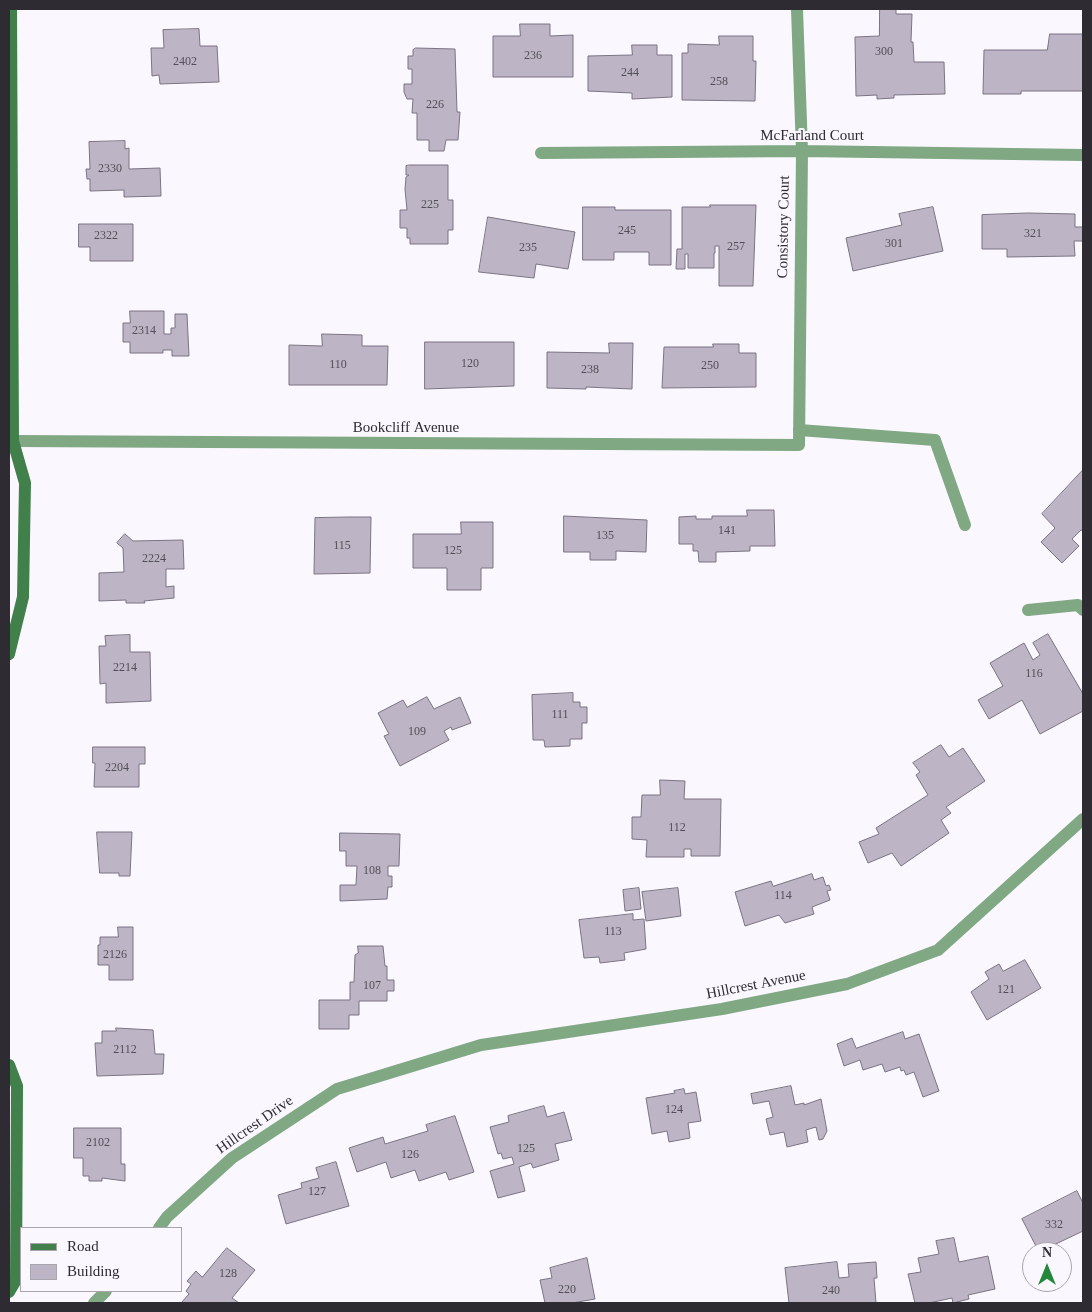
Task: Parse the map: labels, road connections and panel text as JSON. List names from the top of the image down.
{
  "streets": {
    "street": [
      "McFarland Court",
      "Consistory Court",
      "Bookcliff Avenue",
      "Hillcrest Avenue",
      "Hillcrest Drive"
    ]
  },
  "crossings": [
    ["McFarland Court", "Consistory Court"],
    ["Consistory Court", "Bookcliff Avenue"],
    ["Hillcrest Avenue", "Hillcrest Drive"]
  ],
  "house_numbers": [
    "300",
    "236",
    "2402",
    "244",
    "258",
    "226",
    "2330",
    "225",
    "245",
    "321",
    "2322",
    "301",
    "257",
    "235",
    "2314",
    "120",
    "110",
    "250",
    "238",
    "141",
    "135",
    "115",
    "125",
    "2224",
    "2214",
    "116",
    "111",
    "109",
    "2204",
    "112",
    "108",
    "114",
    "113",
    "2126",
    "107",
    "121",
    "2112",
    "124",
    "2102",
    "125",
    "126",
    "127",
    "332",
    "128",
    "220",
    "240"
  ],
  "legend": ["Road", "Building"],
  "north": "top"
}
